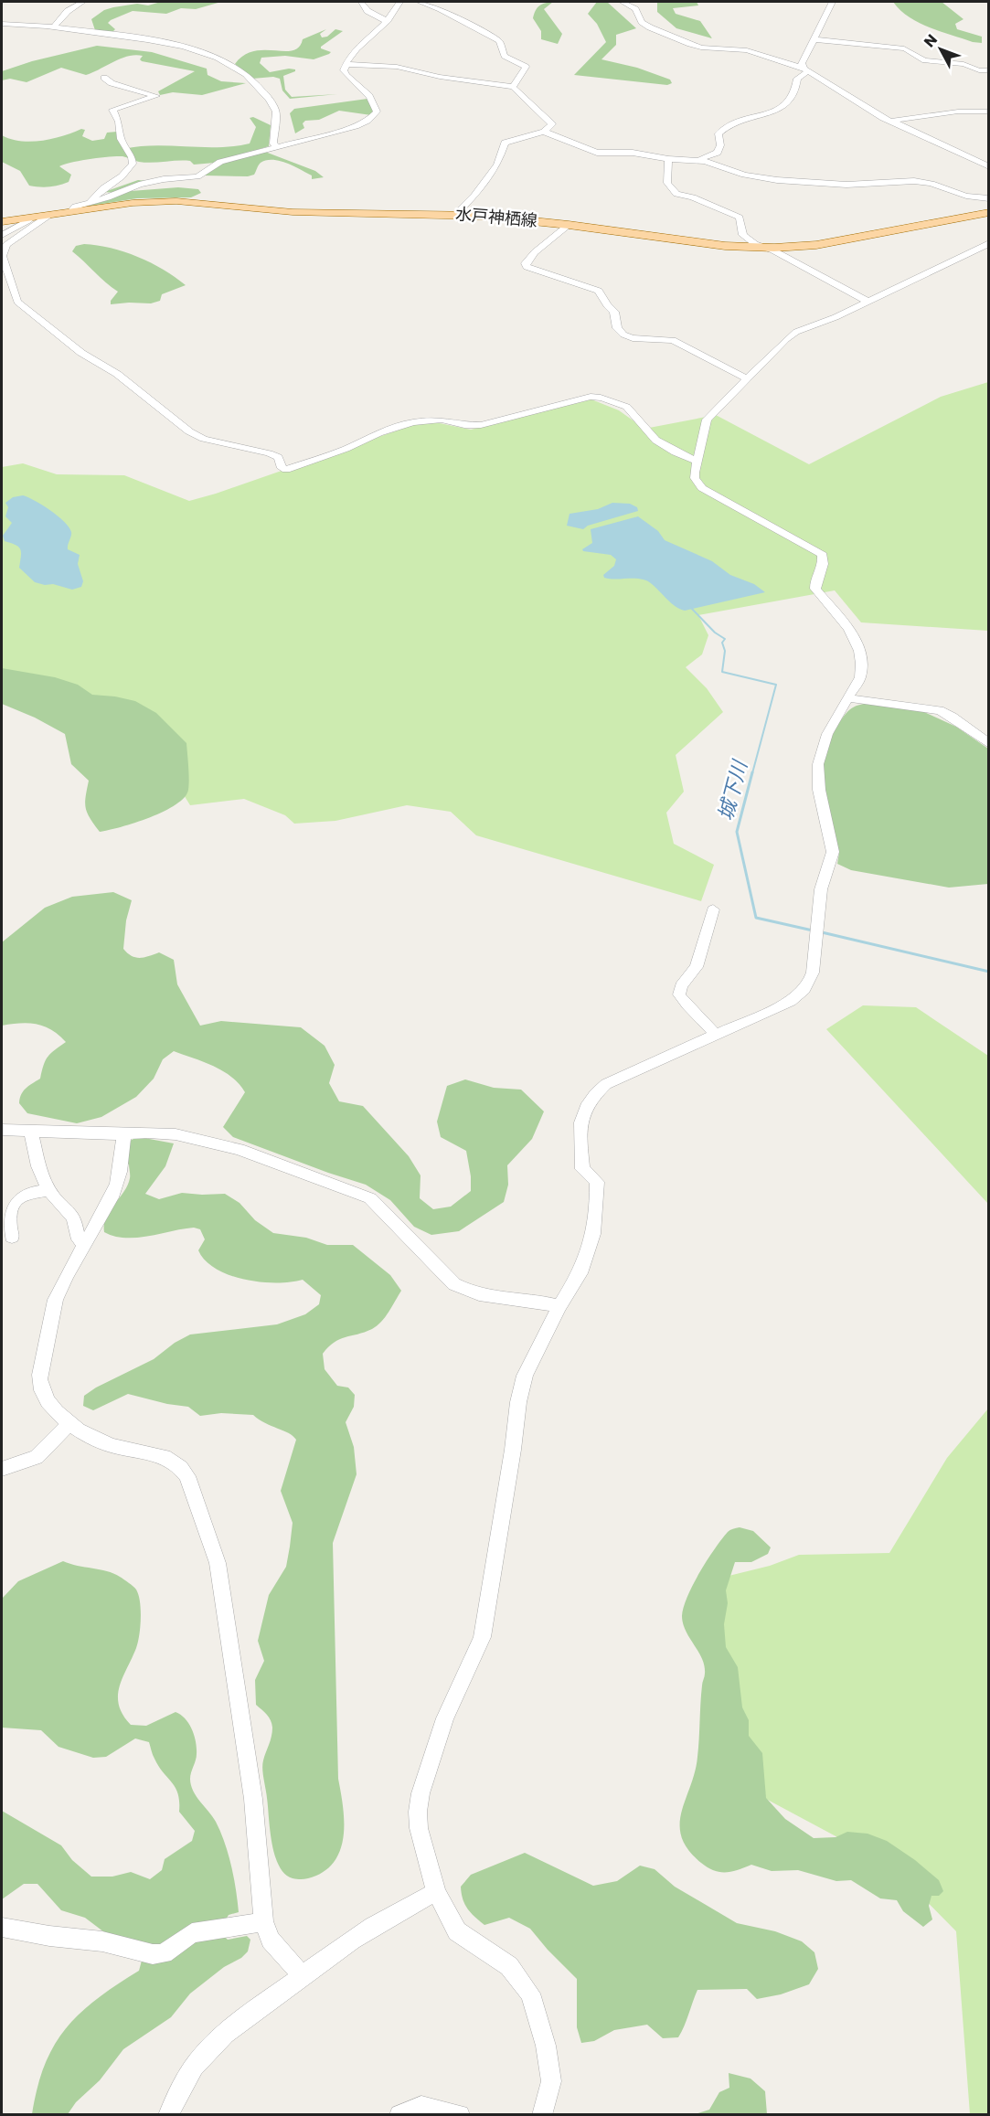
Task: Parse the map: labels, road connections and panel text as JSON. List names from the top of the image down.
{
  "streets": {
    "main road": ["水戸神栖線"]
  },
  "water": ["城下川"],
  "north": "top left"
}
